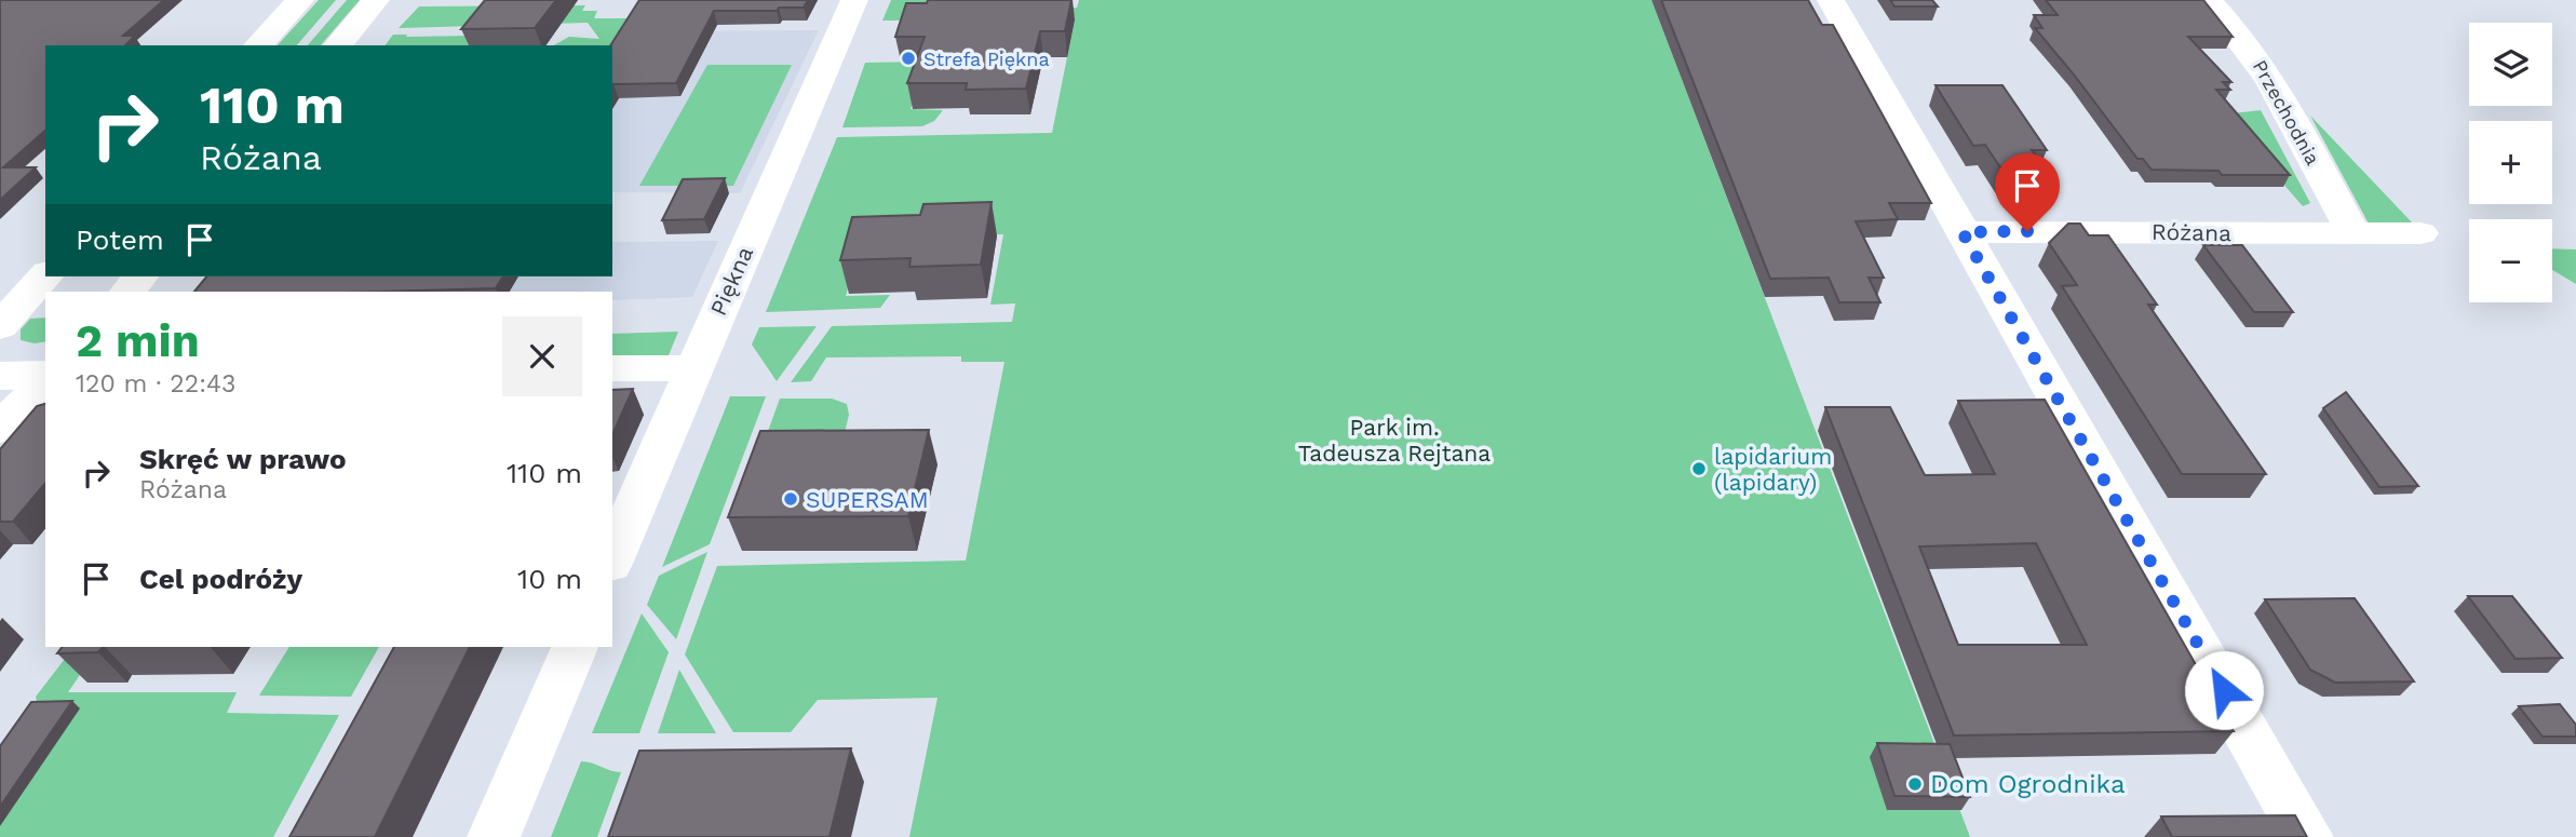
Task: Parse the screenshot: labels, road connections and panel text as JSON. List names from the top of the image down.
{
  "streets": {
    "street": ["Przechodnia", "Różana", "Piękna"]
  },
  "crossings": [
    ["Przechodnia", "Różana"]
  ],
  "parks": ["Park im. Tadeusza Rejtana"],
  "places": [
    "Strefa Piękna",
    "lapidarium (lapidary)",
    "SUPERSAM",
    "Dom Ogrodnika"
  ],
  "page": {
    "map_buttons": ["+", "−"],
    "turn": ["110 m", "Różana"],
    "then": "Potem",
    "heading": ["2 min", "120 m · 22:43"],
    "list": [
      {
        "name": "Skręć w prawo",
        "note": "Różana",
        "value": "110 m"
      },
      {
        "name": "Cel podróży",
        "value": "10 m"
      }
    ]
  }
}
